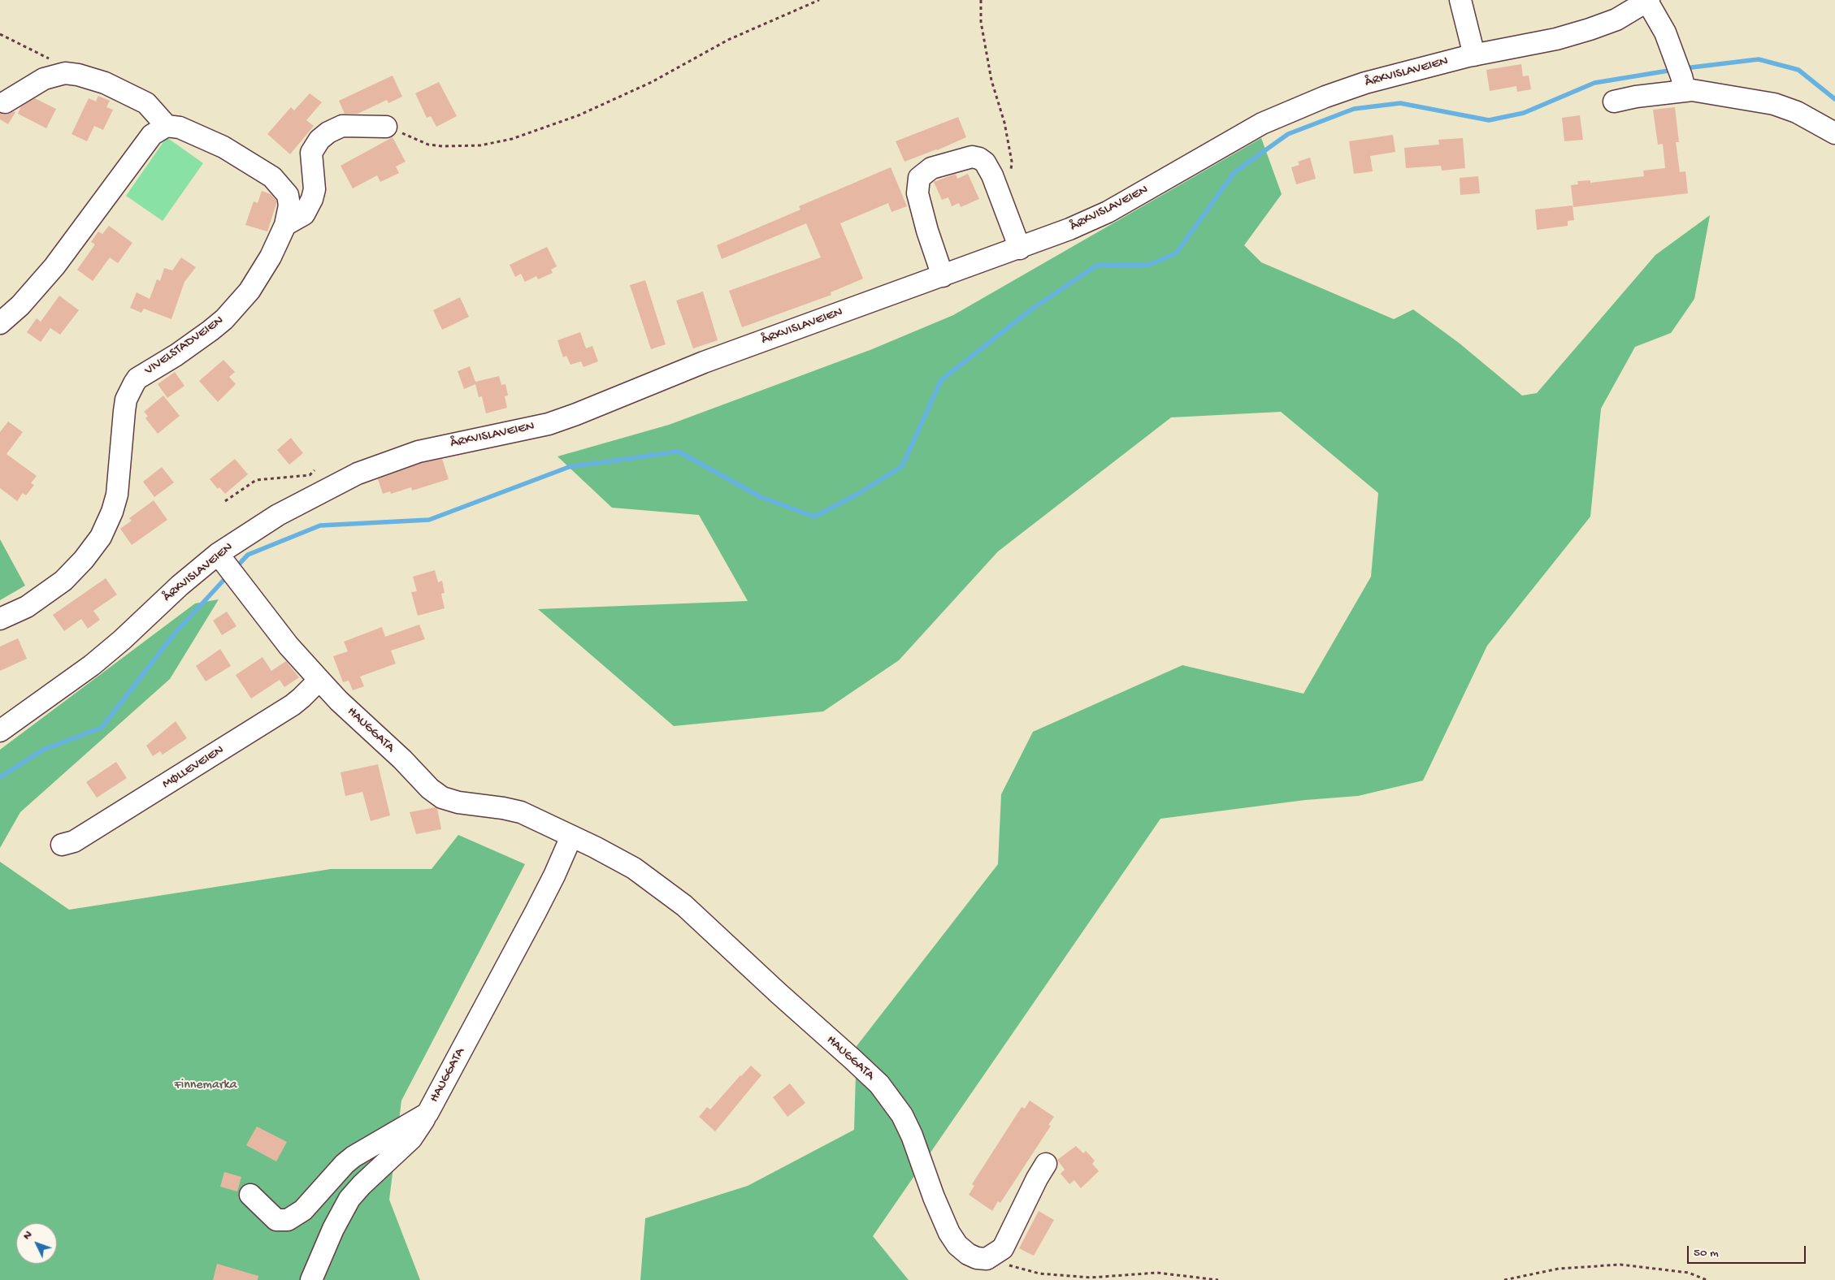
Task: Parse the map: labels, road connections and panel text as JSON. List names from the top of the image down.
{
  "streets": {
    "street": [
      "ÅRKVISLAVEIEN",
      "VIVELSTADVEIEN",
      "HAUGGATA",
      "MØLLEVEIEN"
    ]
  },
  "crossings": [
    ["ÅRKVISLAVEIEN", "HAUGGATA"],
    ["HAUGGATA", "MØLLEVEIEN"]
  ],
  "parks": ["Finnemarka"],
  "scale_bar": "50 m",
  "north": "top left"
}
